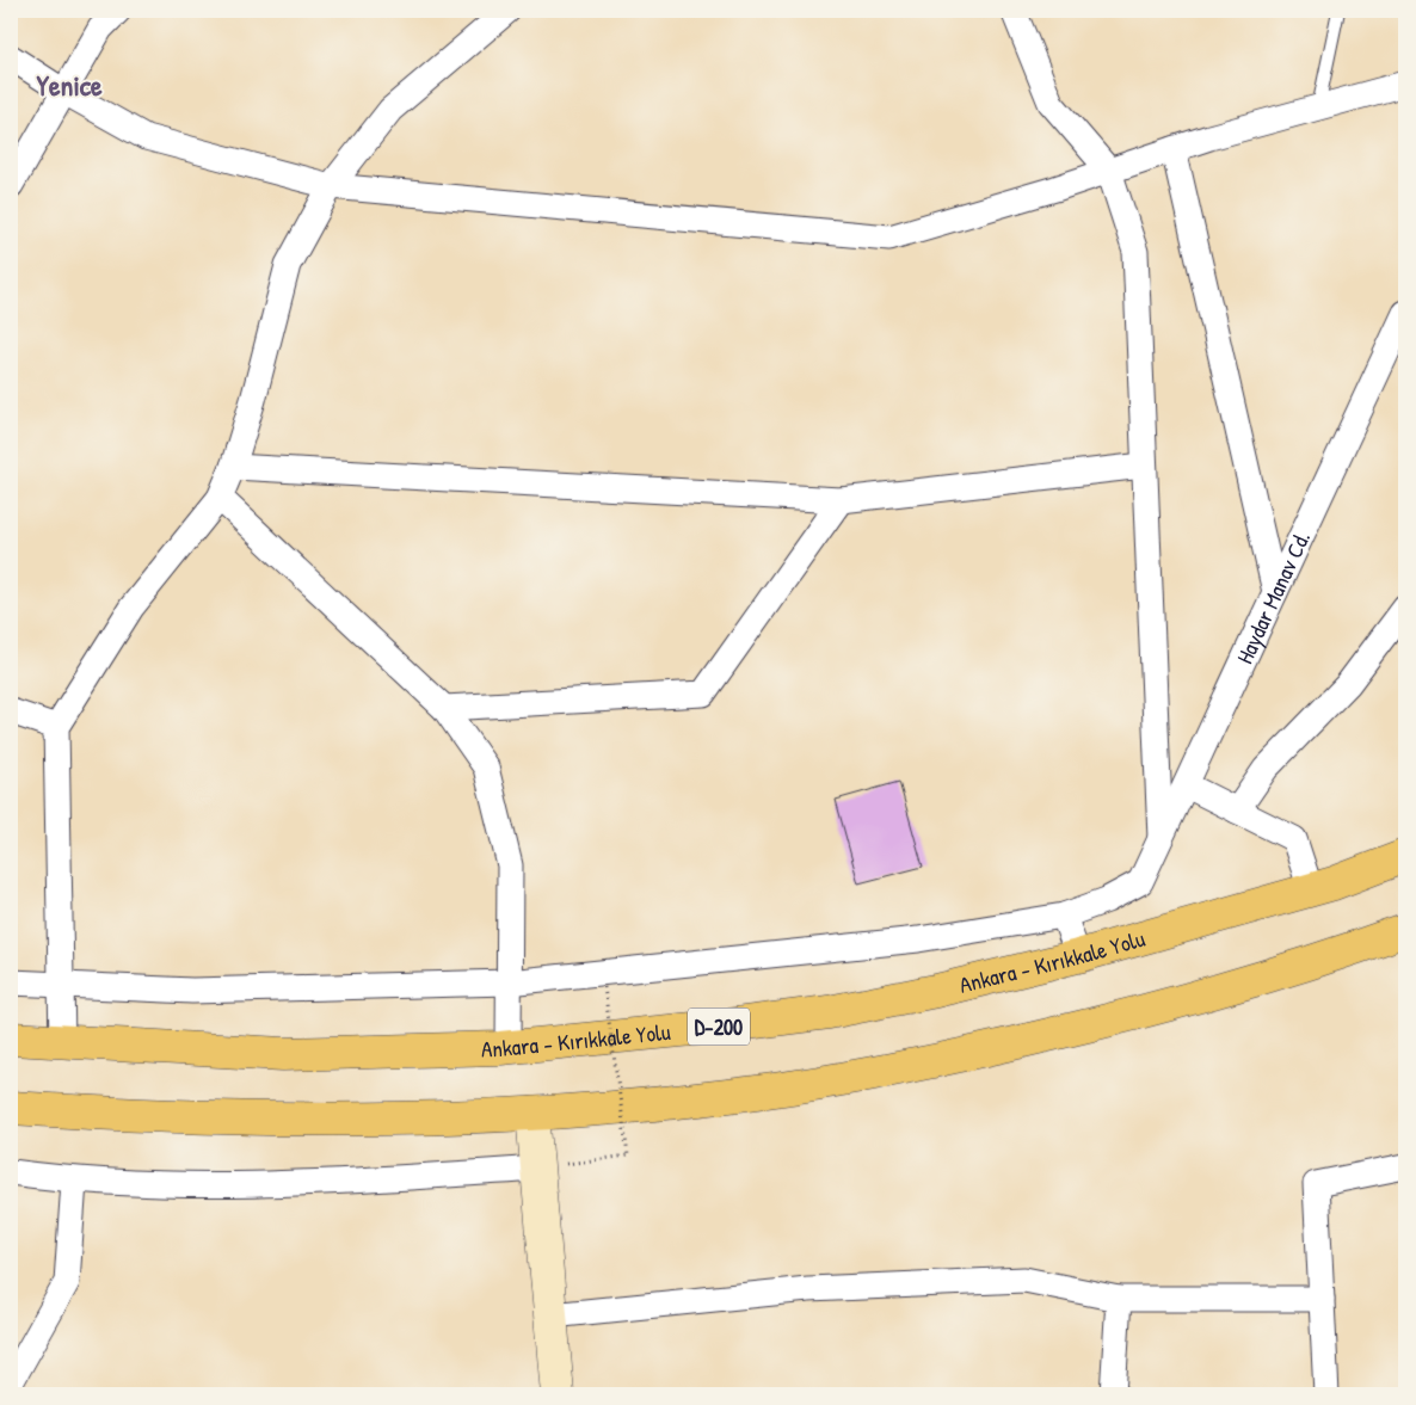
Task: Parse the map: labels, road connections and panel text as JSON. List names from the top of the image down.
{
  "streets": {
    "highway": ["Ankara - Kırıkkale Yolu", "D-200"],
    "street": ["Haydar Manav Cd."]
  },
  "districts": ["Yenice"]
}
